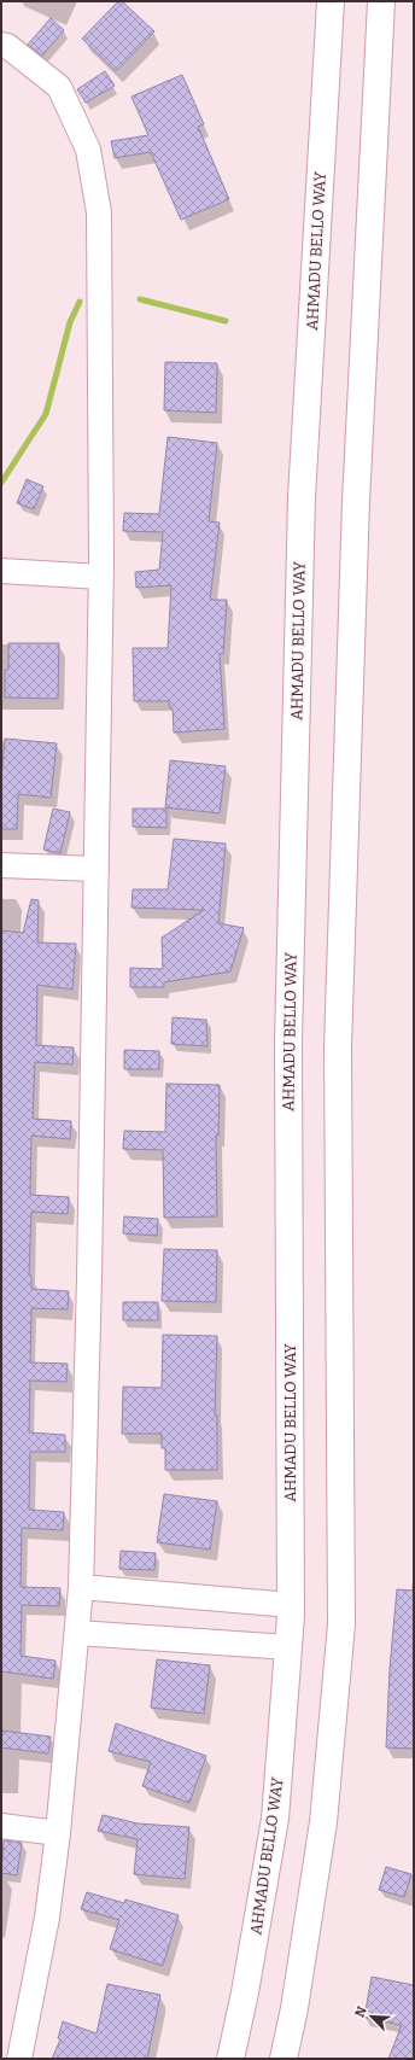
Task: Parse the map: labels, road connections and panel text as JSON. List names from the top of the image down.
{
  "streets": {
    "main road": ["AHMADU BELLO WAY"]
  },
  "north": "top left"
}
